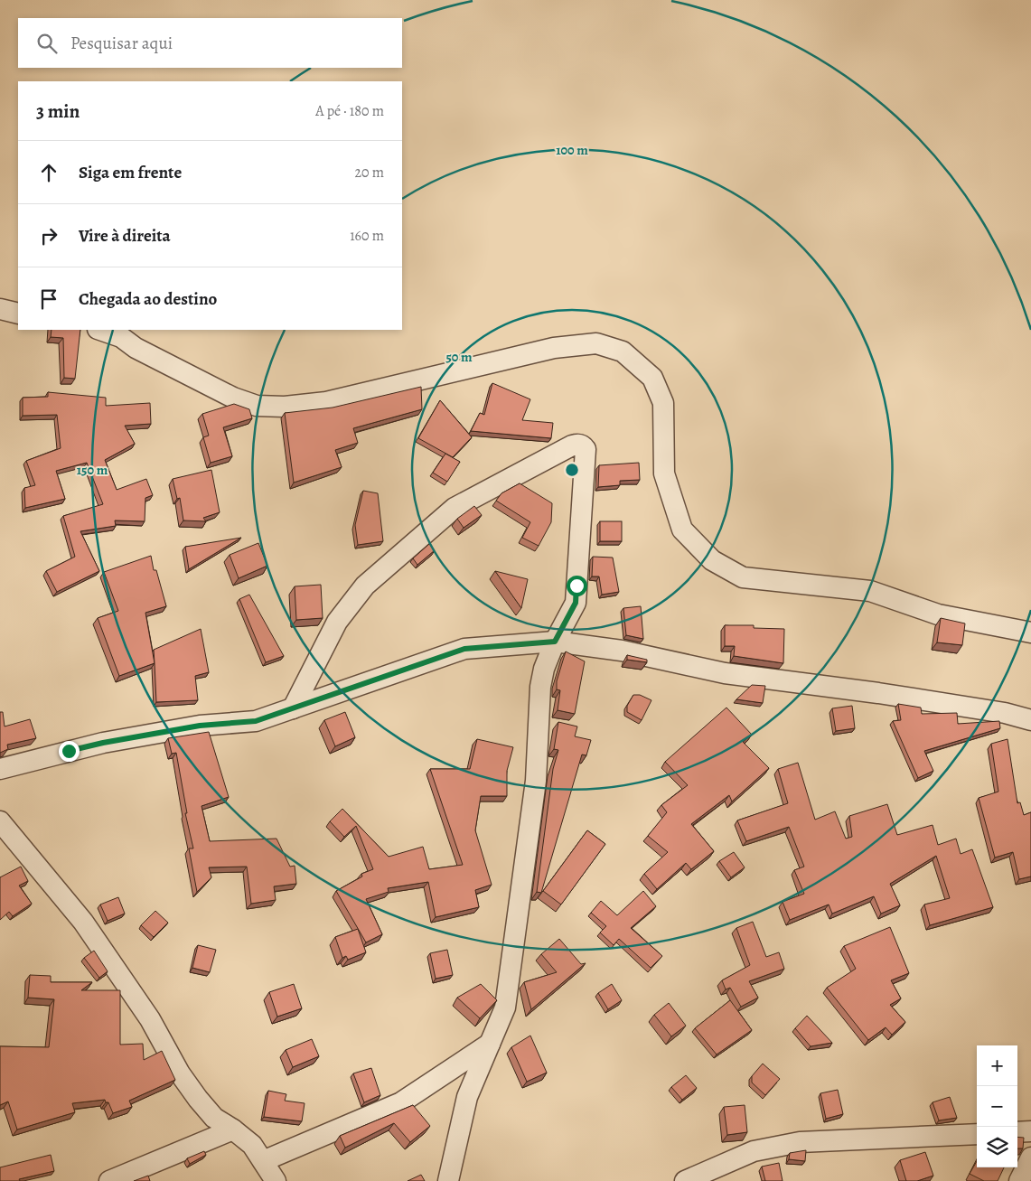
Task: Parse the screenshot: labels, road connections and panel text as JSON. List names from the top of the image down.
{
  "page": {
    "search": "Pesquisar aqui",
    "heading": ["3 min", "A pé · 180 m"],
    "list": [
      ["Siga em frente", "20 m"],
      ["Vire à direita", "160 m"],
      "Chegada ao destino"
    ],
    "map_buttons": ["+", "−"]
  },
  "rings": ["100 m", "50 m", "150 m"]
}
